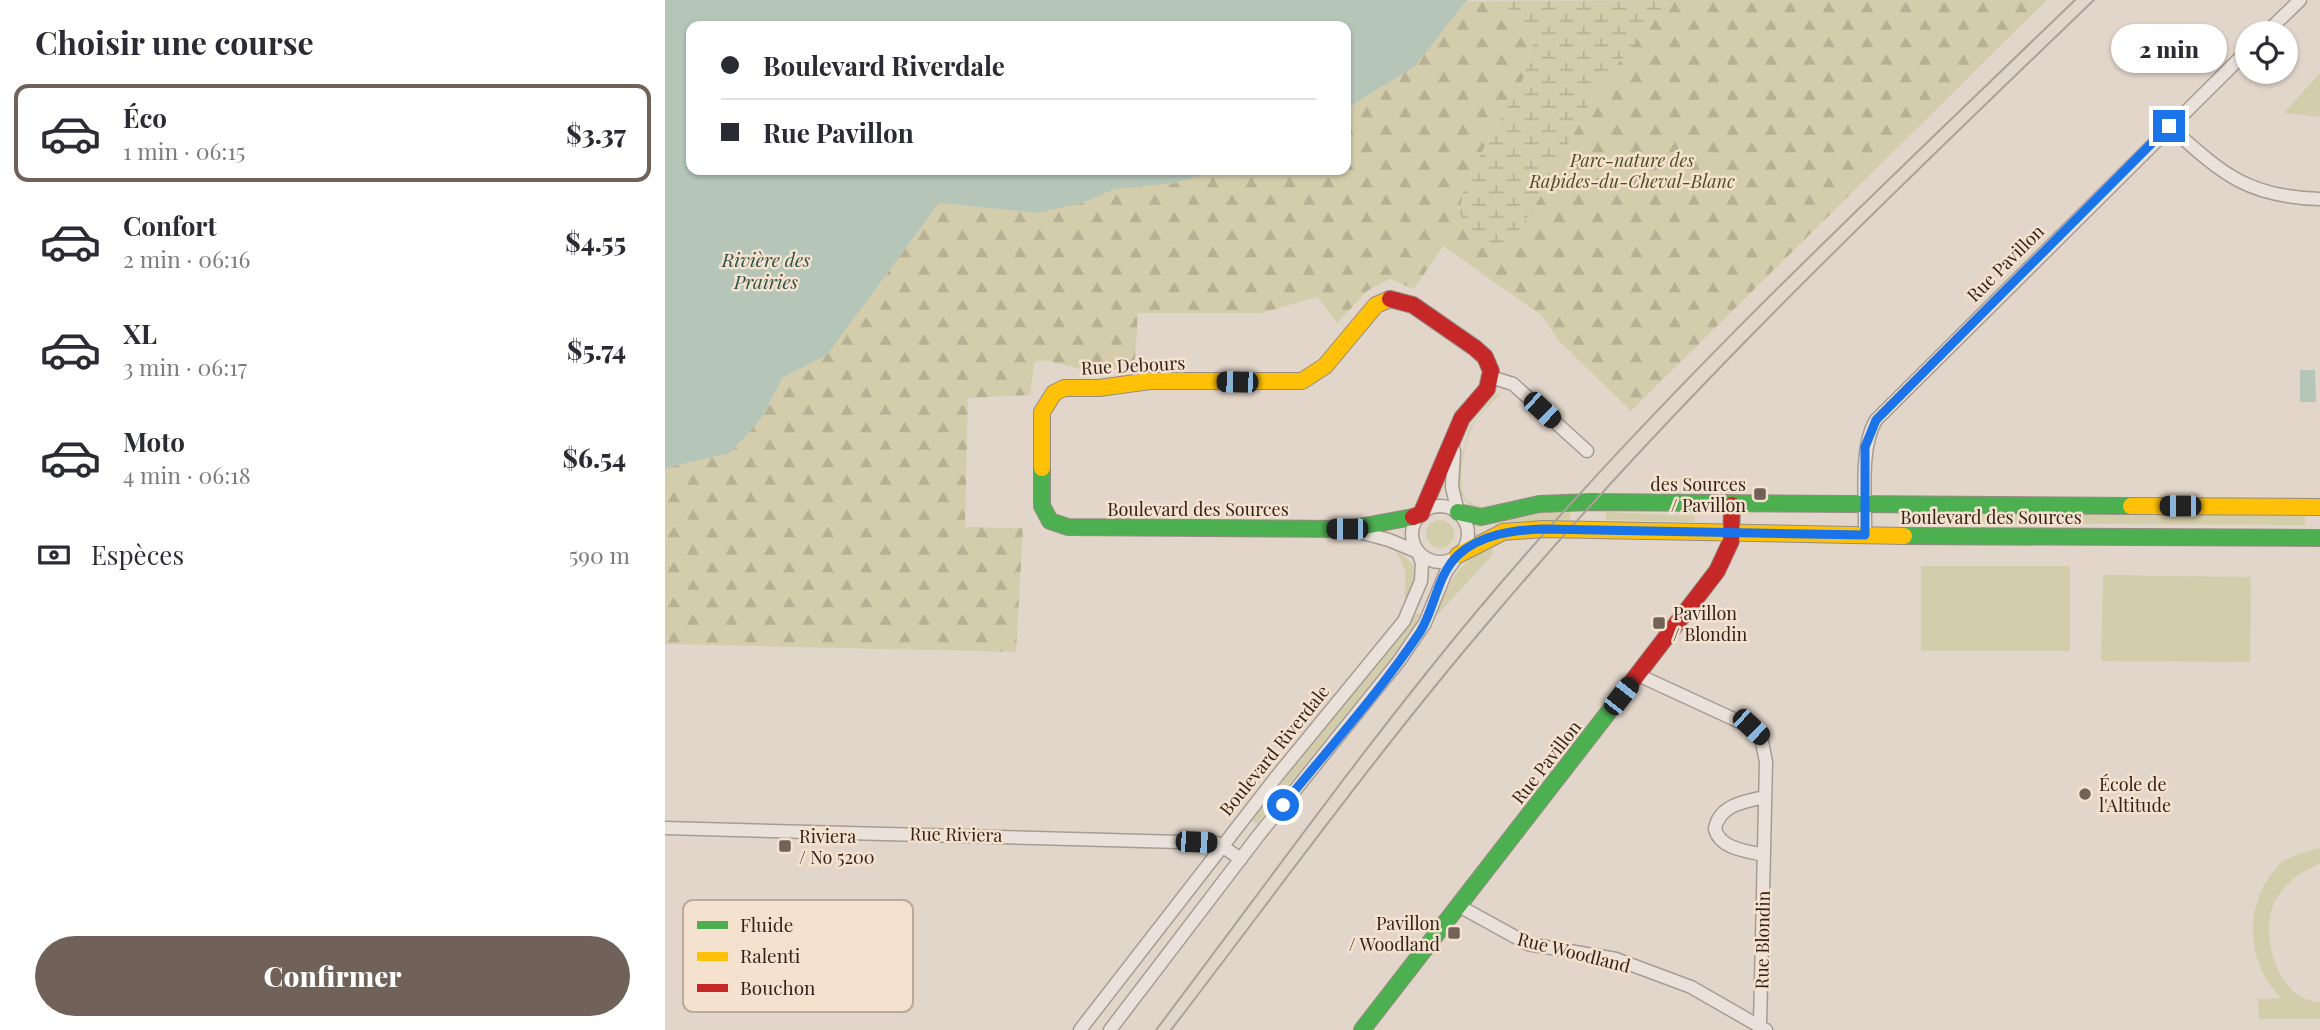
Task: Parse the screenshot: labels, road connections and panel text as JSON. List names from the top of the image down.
{
  "streets": {
    "street": [
      "Rue Pavillon",
      "Rue Debours",
      "Boulevard des Sources",
      "Boulevard Riverdale",
      "Rue Riviera",
      "Rue Blondin",
      "Rue Woodland"
    ]
  },
  "crossings": [
    ["Rue Pavillon", "Boulevard des Sources"],
    ["Rue Pavillon", "Rue Blondin"],
    ["Rue Pavillon", "Rue Woodland"],
    ["Rue Debours", "Boulevard des Sources"],
    ["Boulevard des Sources", "Boulevard Riverdale"],
    ["Boulevard Riverdale", "Rue Riviera"],
    ["Rue Blondin", "Rue Woodland"]
  ],
  "water": ["Rivière des Prairies"],
  "parks": ["Parc-nature des Rapides-du-Cheval-Blanc"],
  "places": {
    "transit": [
      "des Sources / Pavillon",
      "Pavillon / Blondin",
      "Riviera / No 5200",
      "Pavillon / Woodland"
    ],
    "other": ["École de l'Altitude"]
  },
  "legend": ["Fluide", "Ralenti", "Bouchon"],
  "page": {
    "heading": "Choisir une course",
    "banner": ["Boulevard Riverdale", "Rue Pavillon"],
    "bubble": "2 min",
    "list": [
      {
        "name": "Éco",
        "note": "1 min · 06:15",
        "value": "$3.37"
      },
      {
        "name": "Confort",
        "note": "2 min · 06:16",
        "value": "$4.55"
      },
      {
        "name": "XL",
        "note": "3 min · 06:17",
        "value": "$5.74"
      },
      {
        "name": "Moto",
        "note": "4 min · 06:18",
        "value": "$6.54"
      }
    ],
    "pay": ["Espèces", "590 m"],
    "buttons": "Confirmer"
  }
}
